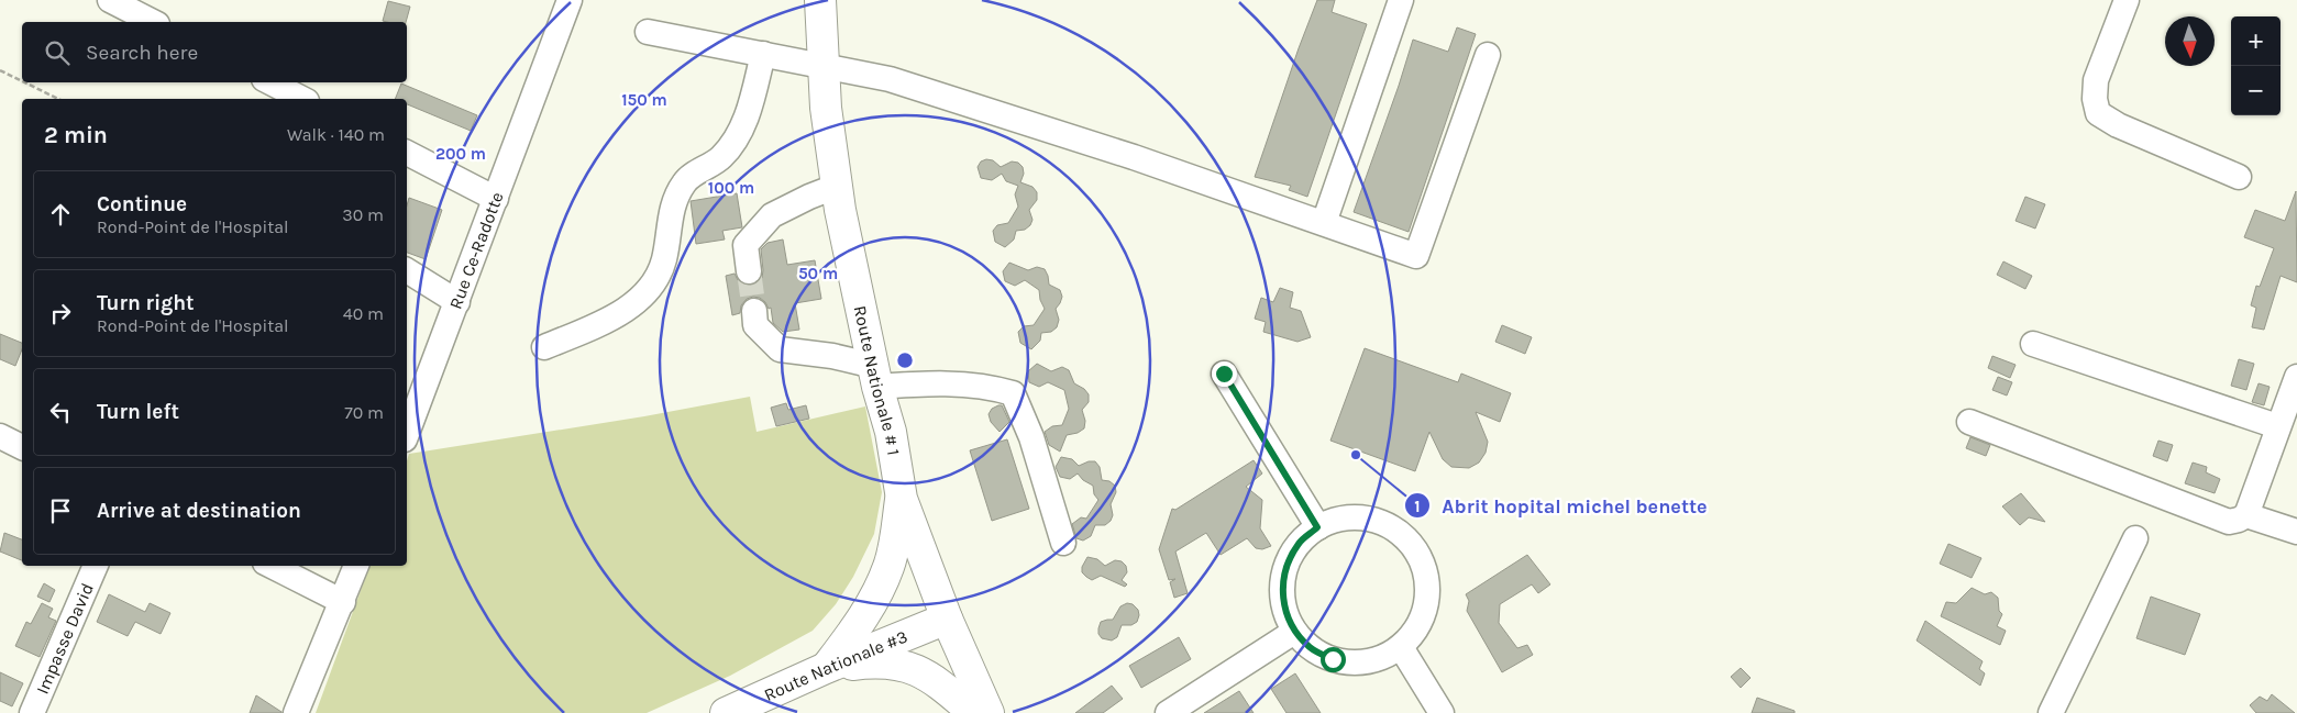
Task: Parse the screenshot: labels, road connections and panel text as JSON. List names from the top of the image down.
{
  "streets": {
    "main road": ["Route Nationale # 1", "Route Nationale #3"],
    "street": ["Rue Ce-Radotte", "Impasse David"]
  },
  "crossings": [
    ["Route Nationale # 1", "Route Nationale #3"]
  ],
  "places": ["Abrit hopital michel benette"],
  "north": "bottom",
  "page": {
    "map_buttons": ["+", "−"],
    "search": "Search here",
    "heading": ["2 min", "Walk · 140 m"],
    "list": [
      ["Continue", "Rond-Point de l'Hospital", "30 m"],
      ["Turn right", "Rond-Point de l'Hospital", "40 m"],
      ["Turn left", "70 m"],
      "Arrive at destination"
    ]
  },
  "rings": [
    "150 m",
    "200 m",
    "100 m",
    "50 m"
  ]
}
